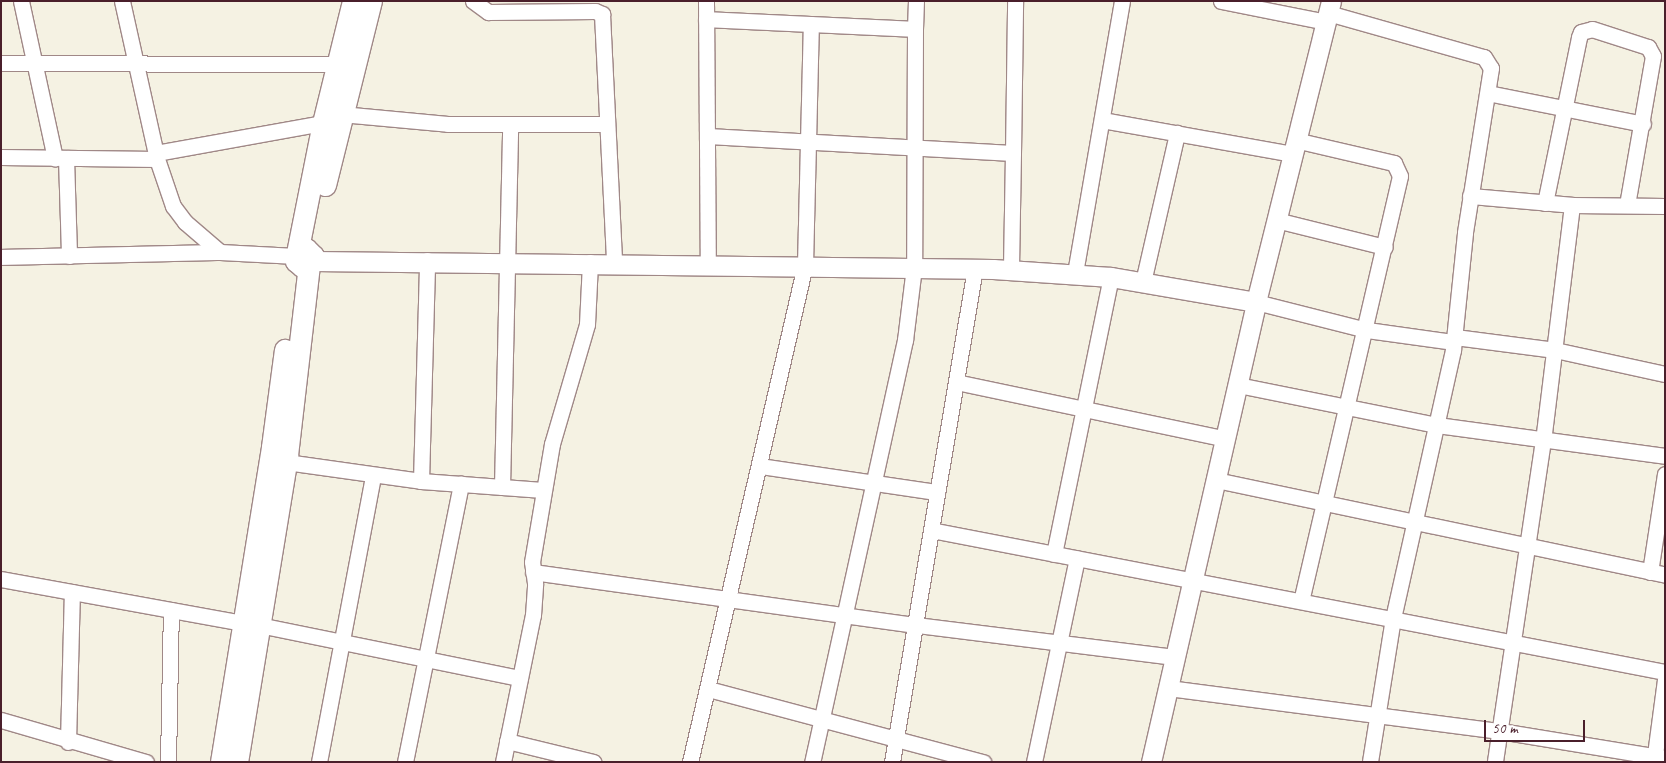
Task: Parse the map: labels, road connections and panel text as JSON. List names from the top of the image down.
{
  "scale_bar": "50 m"
}
